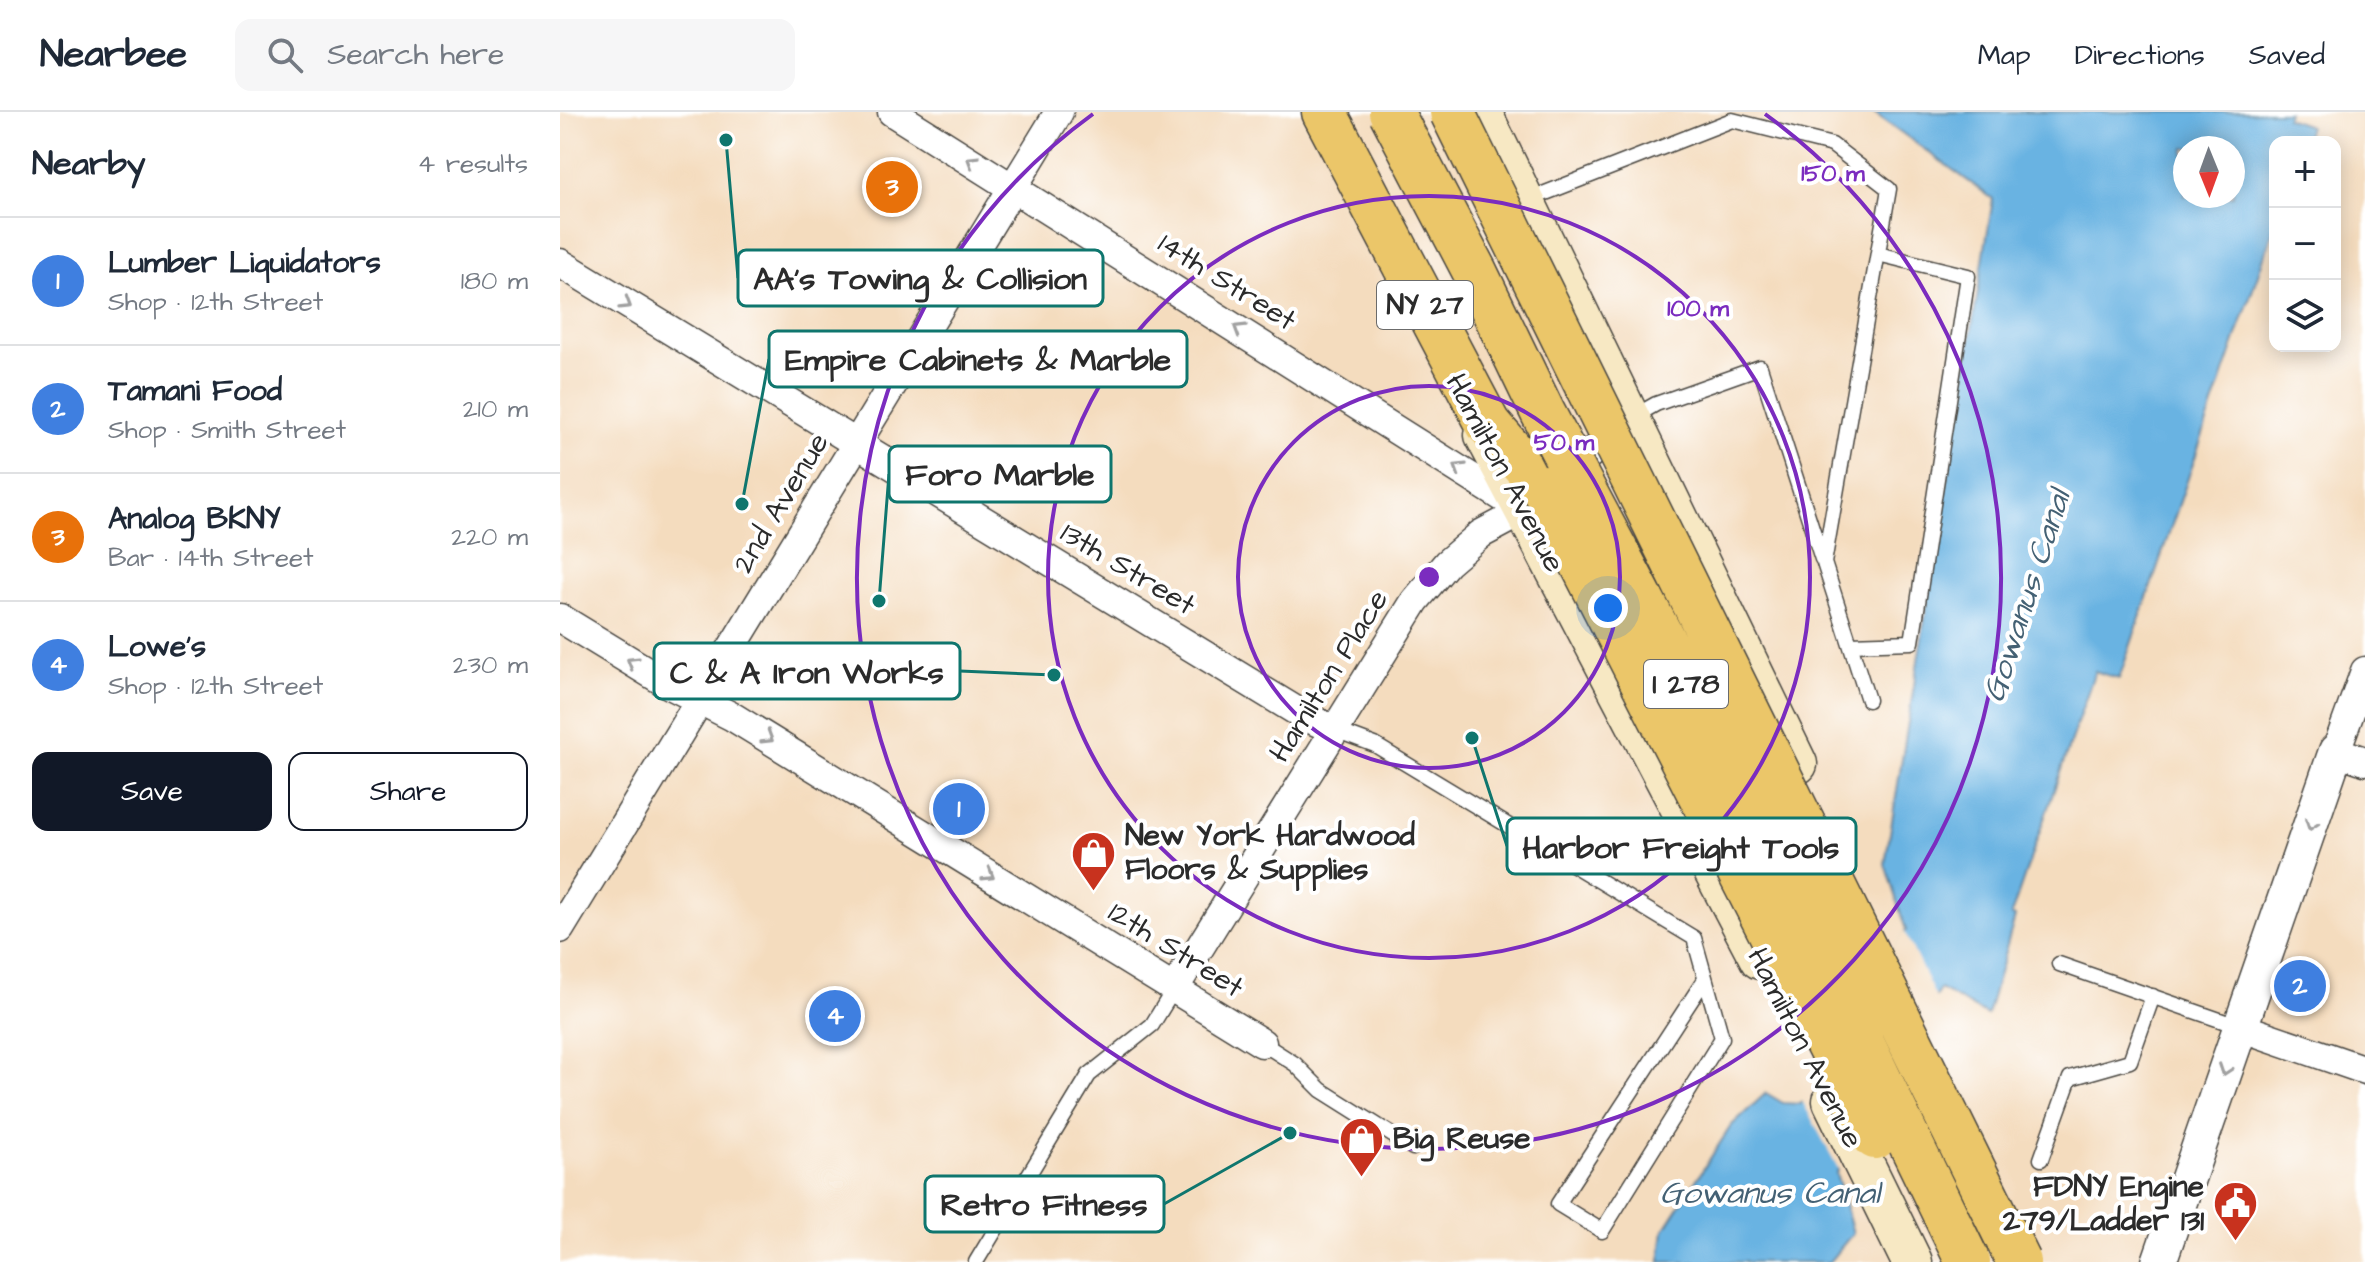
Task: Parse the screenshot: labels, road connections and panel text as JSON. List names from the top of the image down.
{
  "streets": {
    "highway": ["NY 27", "I 278"],
    "main road": ["Hamilton Avenue"],
    "street": [
      "14th Street",
      "2nd Avenue",
      "13th Street",
      "Hamilton Place",
      "12th Street"
    ]
  },
  "crossings": [
    ["14th Street", "NY 27"],
    ["14th Street", "Hamilton Avenue"],
    ["14th Street", "2nd Avenue"],
    ["14th Street", "Hamilton Place"],
    ["14th Street", "I 278"],
    ["NY 27", "Hamilton Avenue"],
    ["NY 27", "Hamilton Place"],
    ["NY 27", "I 278"],
    ["Hamilton Avenue", "Hamilton Place"],
    ["Hamilton Avenue", "I 278"],
    ["2nd Avenue", "13th Street"],
    ["2nd Avenue", "12th Street"],
    ["13th Street", "Hamilton Place"],
    ["Hamilton Place", "I 278"],
    ["Hamilton Place", "12th Street"]
  ],
  "one_way": ["14th Street", "13th Street"],
  "water": ["Gowanus Canal"],
  "places": {
    "other": [
      "AA's Towing & Collision",
      "Empire Cabinets & Marble",
      "Foro Marble",
      "C & A Iron Works",
      "Harbor Freight Tools",
      "Retro Fitness"
    ],
    "shop": ["New York Hardwood Floors & Supplies", "Big Reuse"],
    "public building": ["FDNY Engine 279/Ladder 131"]
  },
  "north": "bottom",
  "page": {
    "header": "Nearbee",
    "search": "Search here",
    "nav": ["Map", "Directions", "Saved"],
    "heading": ["Nearby", "4 results"],
    "map_buttons": ["+", "−"],
    "pins": [
      "3",
      "1",
      "2",
      "4"
    ],
    "list": [
      {
        "mark": "1",
        "name": "Lumber Liquidators",
        "note": "Shop · 12th Street",
        "value": "180 m"
      },
      {
        "mark": "2",
        "name": "Tamani Food",
        "note": "Shop · Smith Street",
        "value": "210 m"
      },
      {
        "mark": "3",
        "name": "Analog BKNY",
        "note": "Bar · 14th Street",
        "value": "220 m"
      },
      {
        "mark": "4",
        "name": "Lowe's",
        "note": "Shop · 12th Street",
        "value": "230 m"
      }
    ],
    "buttons": ["Save", "Share"]
  },
  "rings": ["150 m", "100 m", "50 m"]
}
